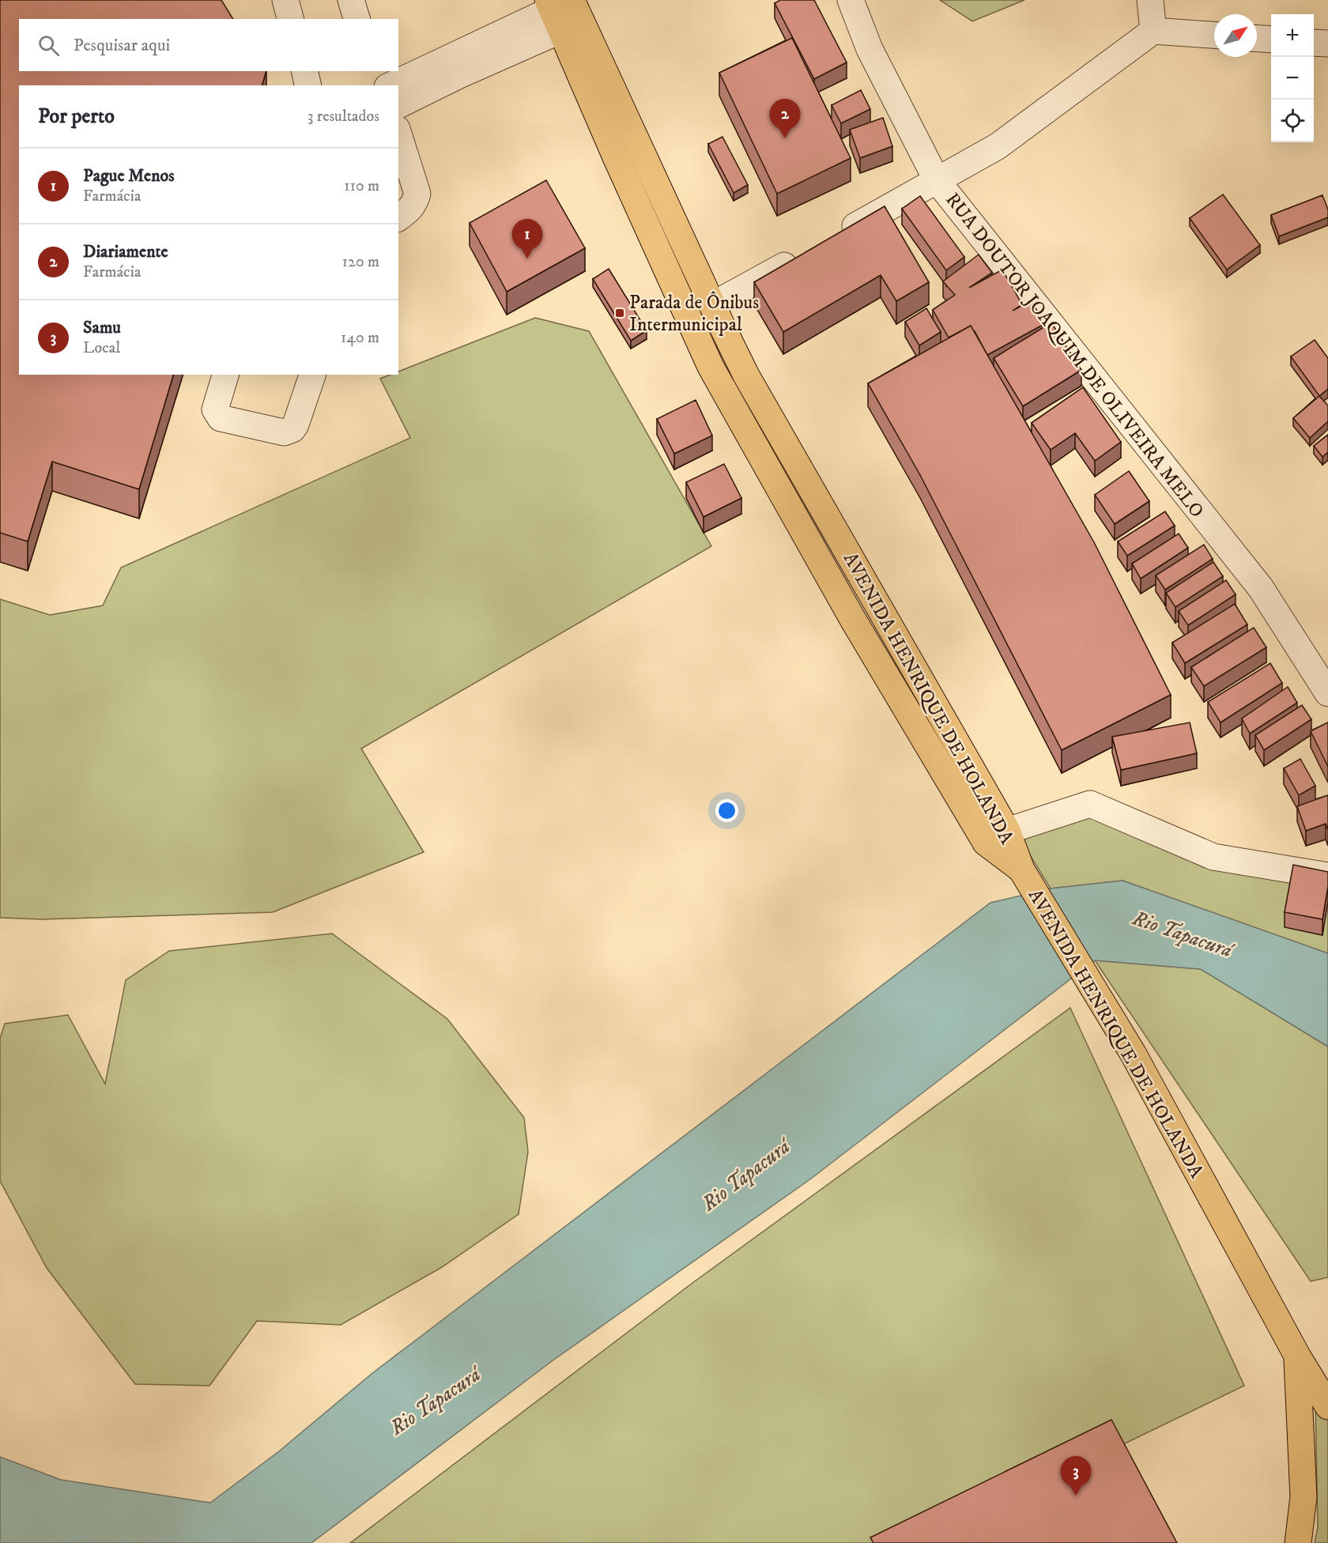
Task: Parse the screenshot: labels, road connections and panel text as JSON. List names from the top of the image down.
{
  "streets": {
    "main road": ["AVENIDA HENRIQUE DE HOLANDA"],
    "street": ["RUA DOUTOR JOAQUIM DE OLIVEIRA MELO"]
  },
  "water": ["Rio Tapacurá"],
  "places": {
    "transit": ["Parada de Ônibus Intermunicipal"]
  },
  "north": "top right",
  "page": {
    "map_buttons": ["+", "−"],
    "search": "Pesquisar aqui",
    "heading": ["Por perto", "3 resultados"],
    "pins": ["2", "1", "3"],
    "list": [
      {
        "mark": "1",
        "name": "Pague Menos",
        "note": "Farmácia",
        "value": "110 m"
      },
      {
        "mark": "2",
        "name": "Diariamente",
        "note": "Farmácia",
        "value": "120 m"
      },
      {
        "mark": "3",
        "name": "Samu",
        "note": "Local",
        "value": "140 m"
      }
    ]
  }
}
